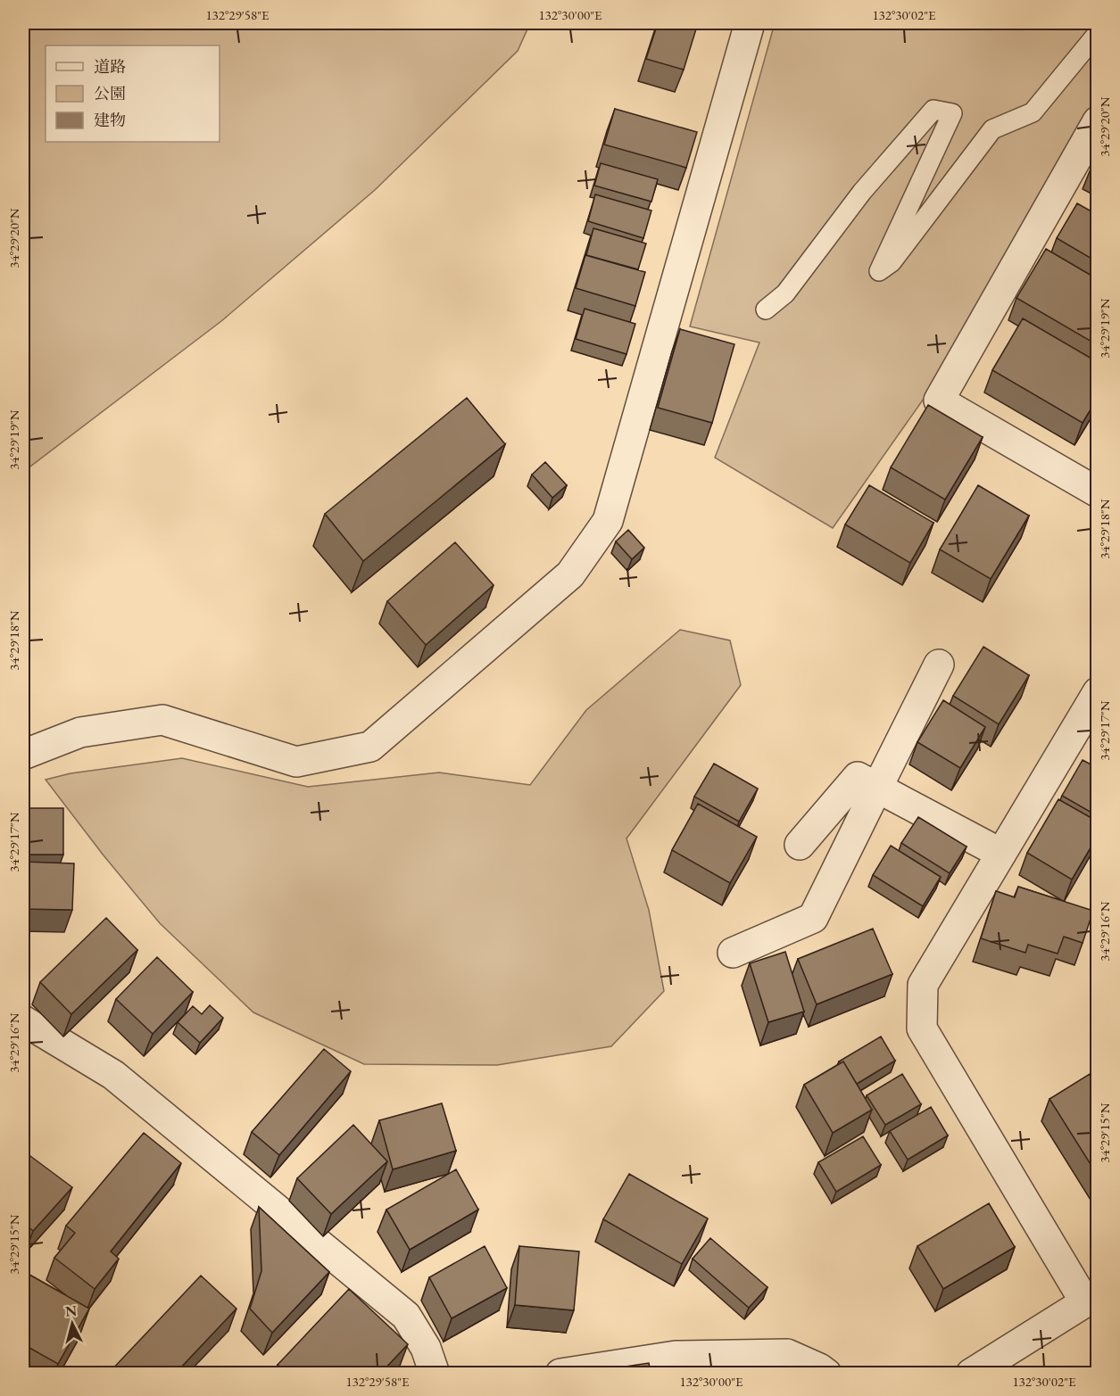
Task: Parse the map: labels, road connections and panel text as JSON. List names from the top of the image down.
{
  "legend": ["道路", "公園", "建物"],
  "north": "top",
  "coordinates": [
    "132°29'58\"E",
    "132°30'00\"E",
    "132°30'02\"E",
    "34°29'20\"N",
    "34°29'19\"N",
    "34°29'18\"N",
    "34°29'17\"N",
    "34°29'16\"N",
    "34°29'15\"N"
  ]
}
